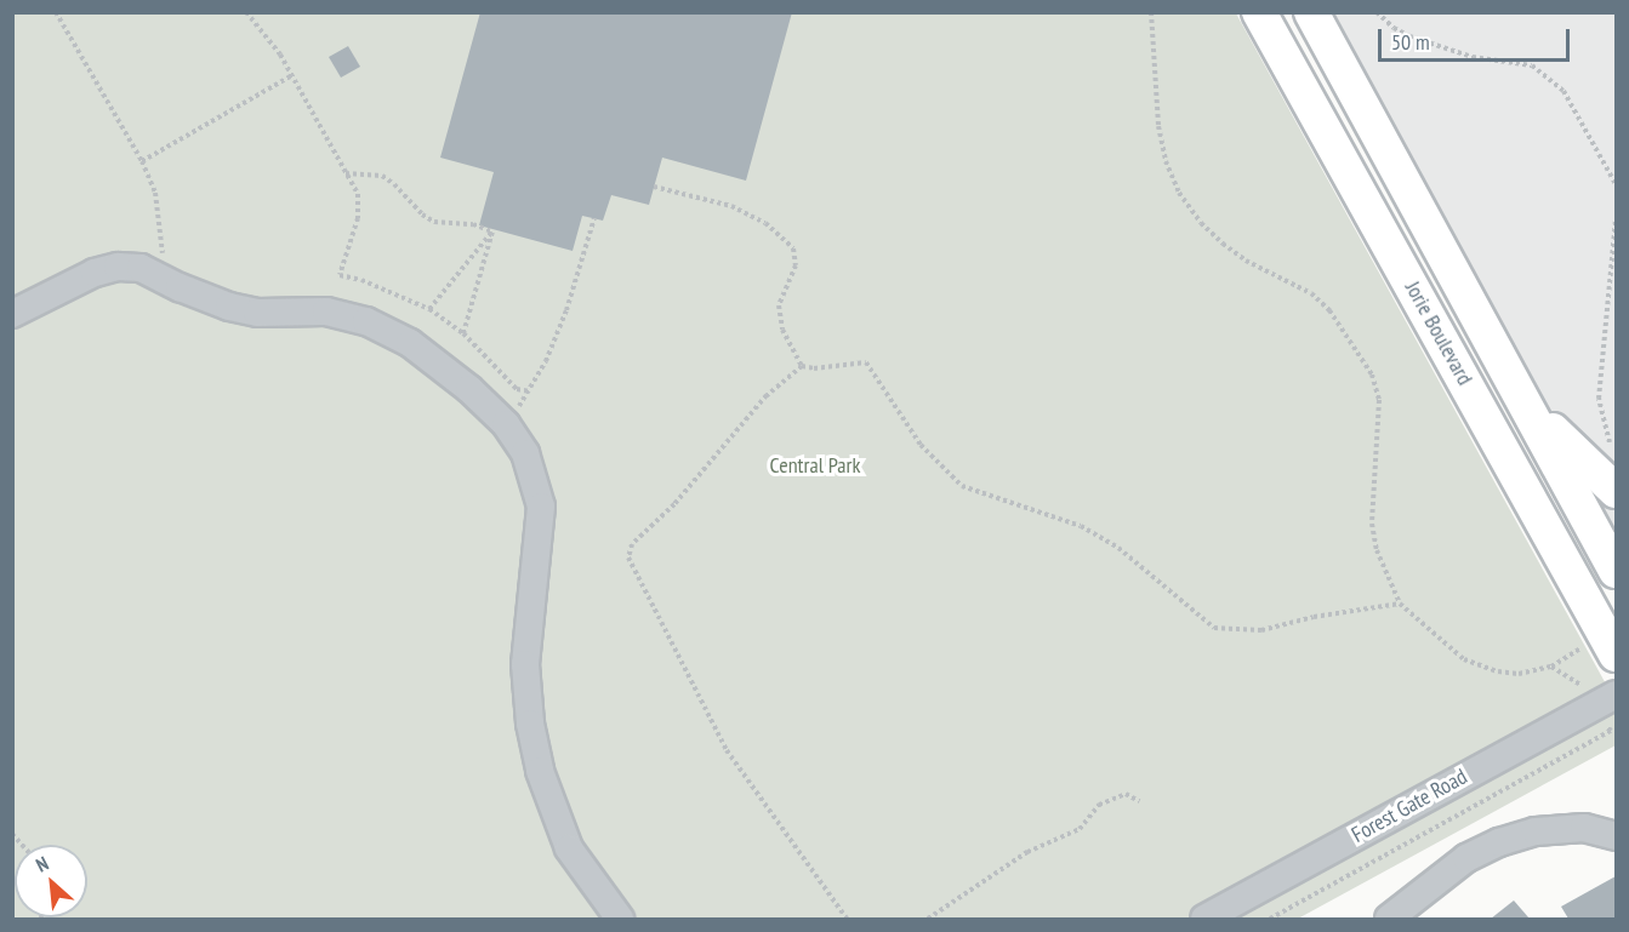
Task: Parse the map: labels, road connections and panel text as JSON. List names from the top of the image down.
{
  "streets": {
    "main road": ["Jorie Boulevard"],
    "street": ["Forest Gate Road"]
  },
  "parks": ["Central Park"],
  "scale_bar": "50 m",
  "north": "top left"
}
